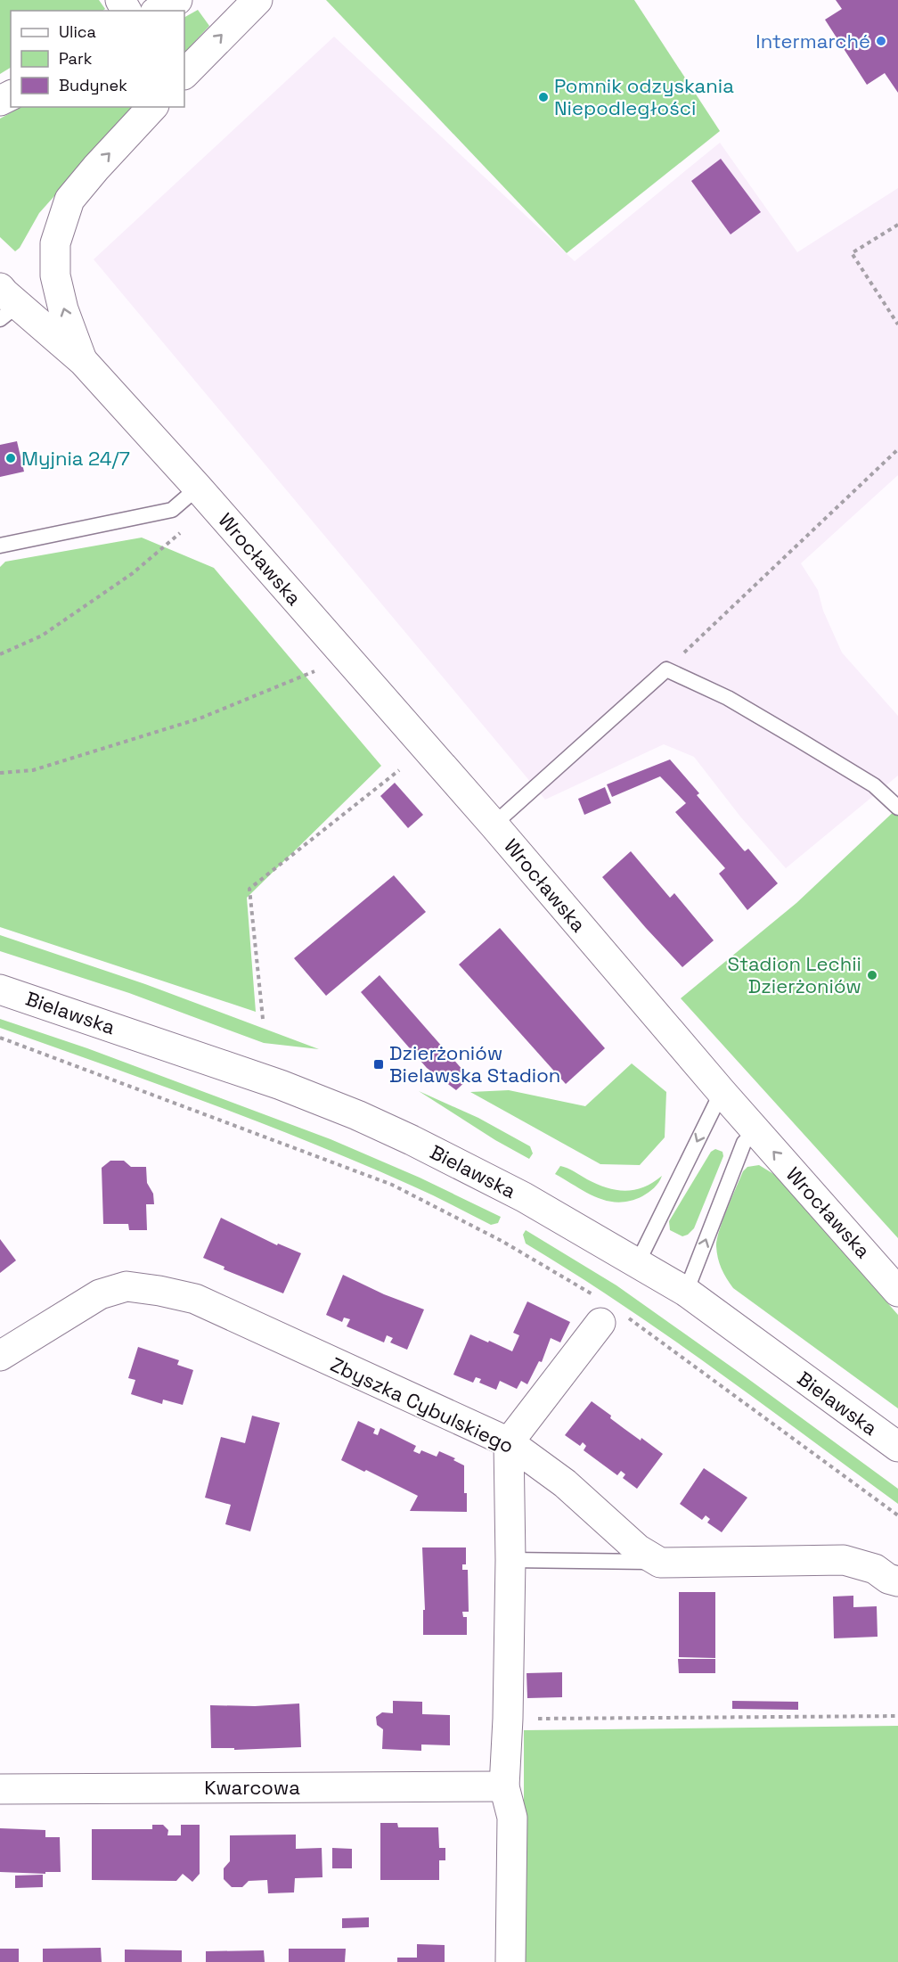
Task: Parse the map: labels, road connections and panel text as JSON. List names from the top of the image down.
{
  "streets": {
    "street": [
      "Wrocławska",
      "Bielawska",
      "Zbyszka Cybulskiego",
      "Kwarcowa"
    ]
  },
  "places": {
    "other": [
      "Intermarché",
      "Pomnik odzyskania Niepodległości",
      "Myjnia 24/7",
      "Stadion Lechii Dzierżoniów"
    ],
    "transit": ["Dzierżoniów Bielawska Stadion"]
  },
  "legend": ["Ulica", "Park", "Budynek"]
}
